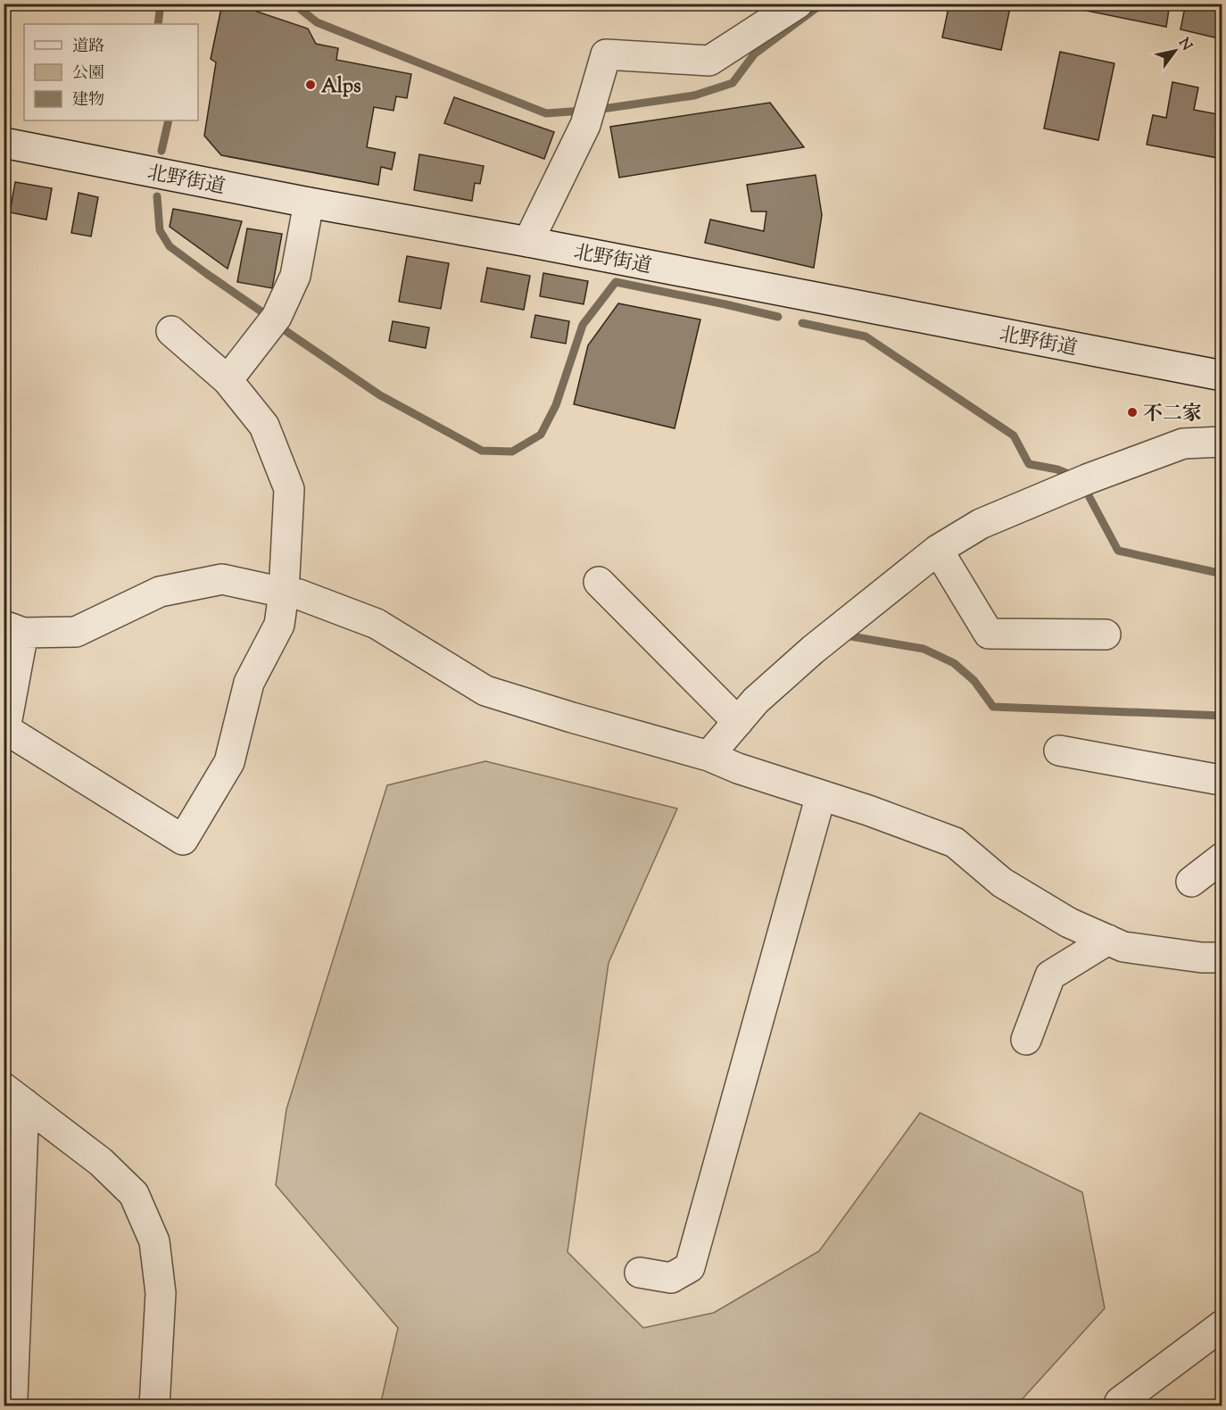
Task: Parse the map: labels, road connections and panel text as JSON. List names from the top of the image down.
{
  "streets": {
    "street": ["北野街道"]
  },
  "places": ["Alps", "不二家"],
  "legend": ["道路", "公園", "建物"],
  "north": "top right"
}
